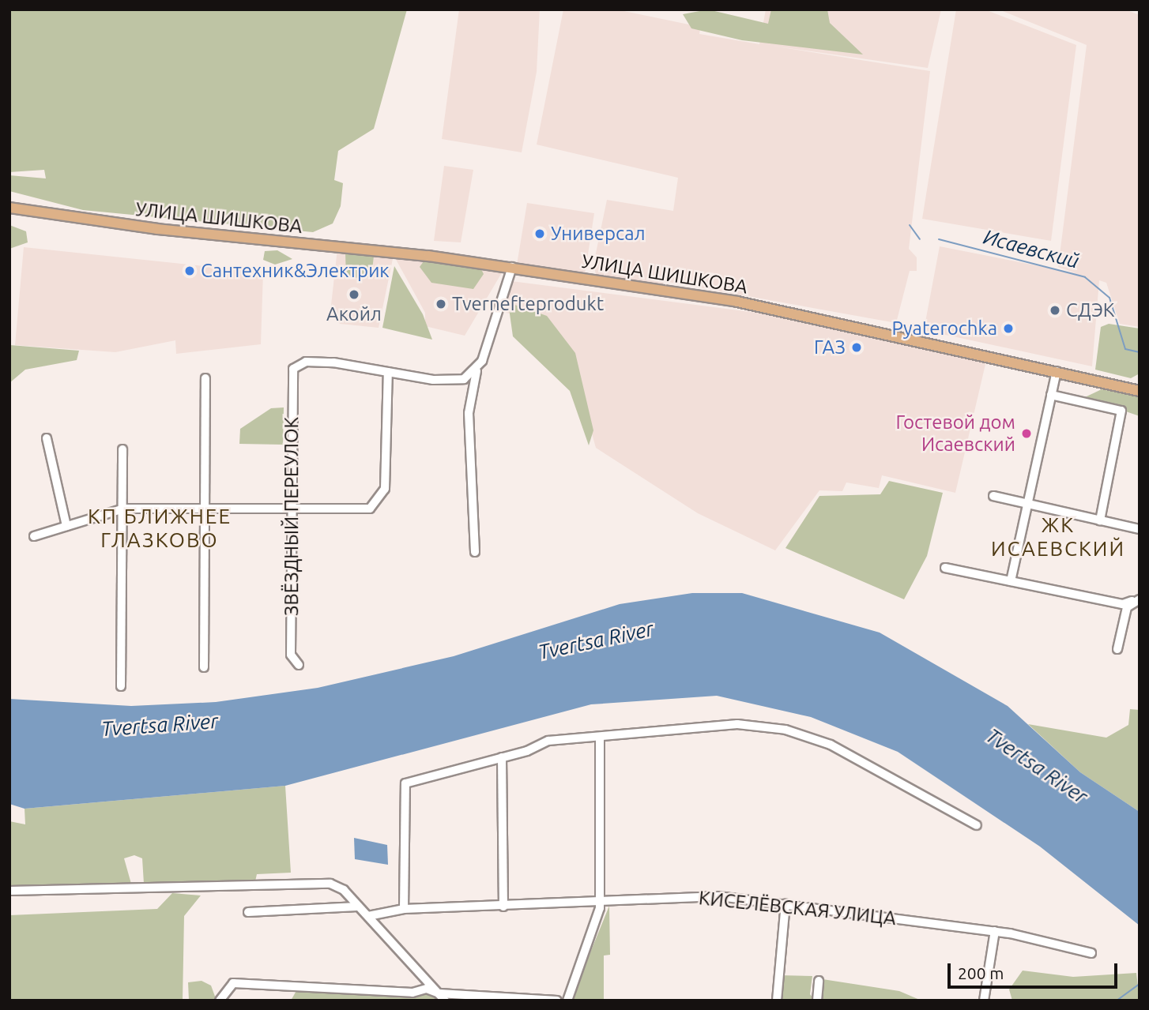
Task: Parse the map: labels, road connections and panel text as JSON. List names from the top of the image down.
{
  "streets": {
    "main road": ["УЛИЦА ШИШКОВА"],
    "street": ["ЗВЁЗДНЫЙ ПЕРЕУЛОК", "КИСЕЛЁВСКАЯ УЛИЦА"]
  },
  "districts": ["КП БЛИЖНЕЕ ГЛАЗКОВО", "ЖК ИСАЕВСКИЙ"],
  "water": ["Исаевский", "Tvertsa River"],
  "places": [
    "Универсал",
    "Сантехник&Электрик",
    "Акойл",
    "Tvernefteprodukt",
    "СДЭК",
    "Pyaterochka",
    "ГАЗ",
    "Гостевой дом Исаевский"
  ],
  "scale_bar": "200 m"
}
